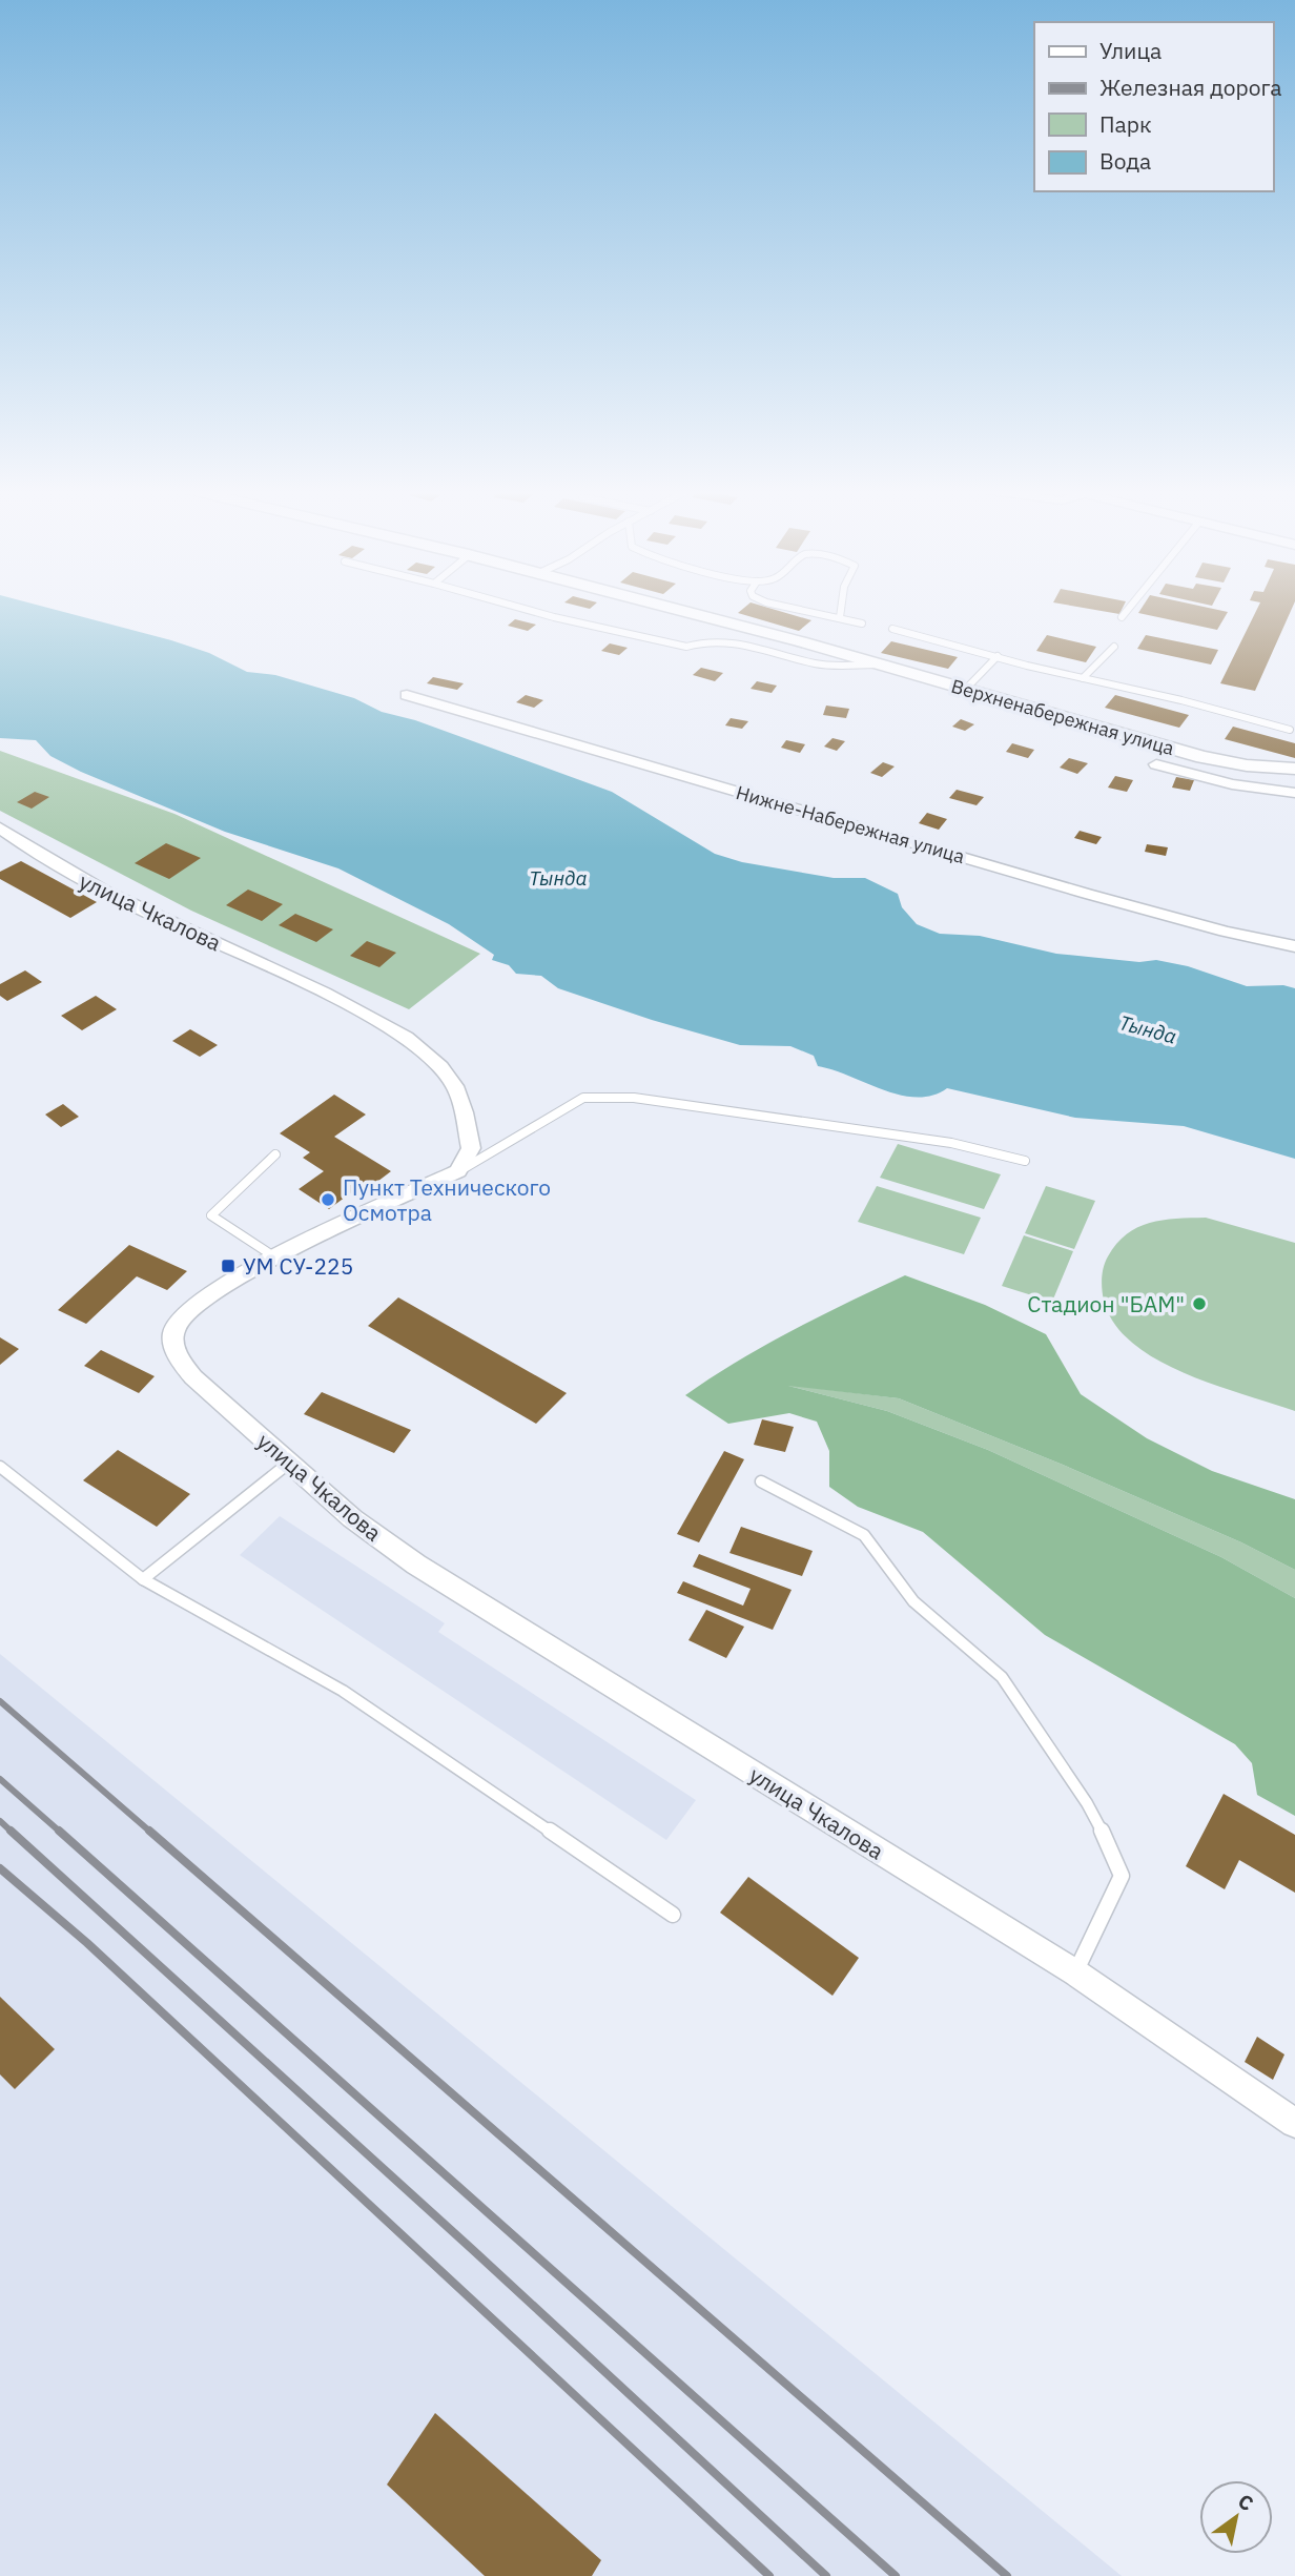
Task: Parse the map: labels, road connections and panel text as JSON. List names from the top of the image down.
{
  "streets": {
    "street": ["Верхненабережная улица", "Нижне-Набережная улица", "улица Чкалова"]
  },
  "water": ["Тында"],
  "places": {
    "other": ["Пункт Технического Осмотра", "Стадион \"БАМ\""],
    "transit": ["УМ СУ-225"]
  },
  "legend": [
    "Улица",
    "Железная дорога",
    "Парк",
    "Вода"
  ],
  "north": "top right"
}
